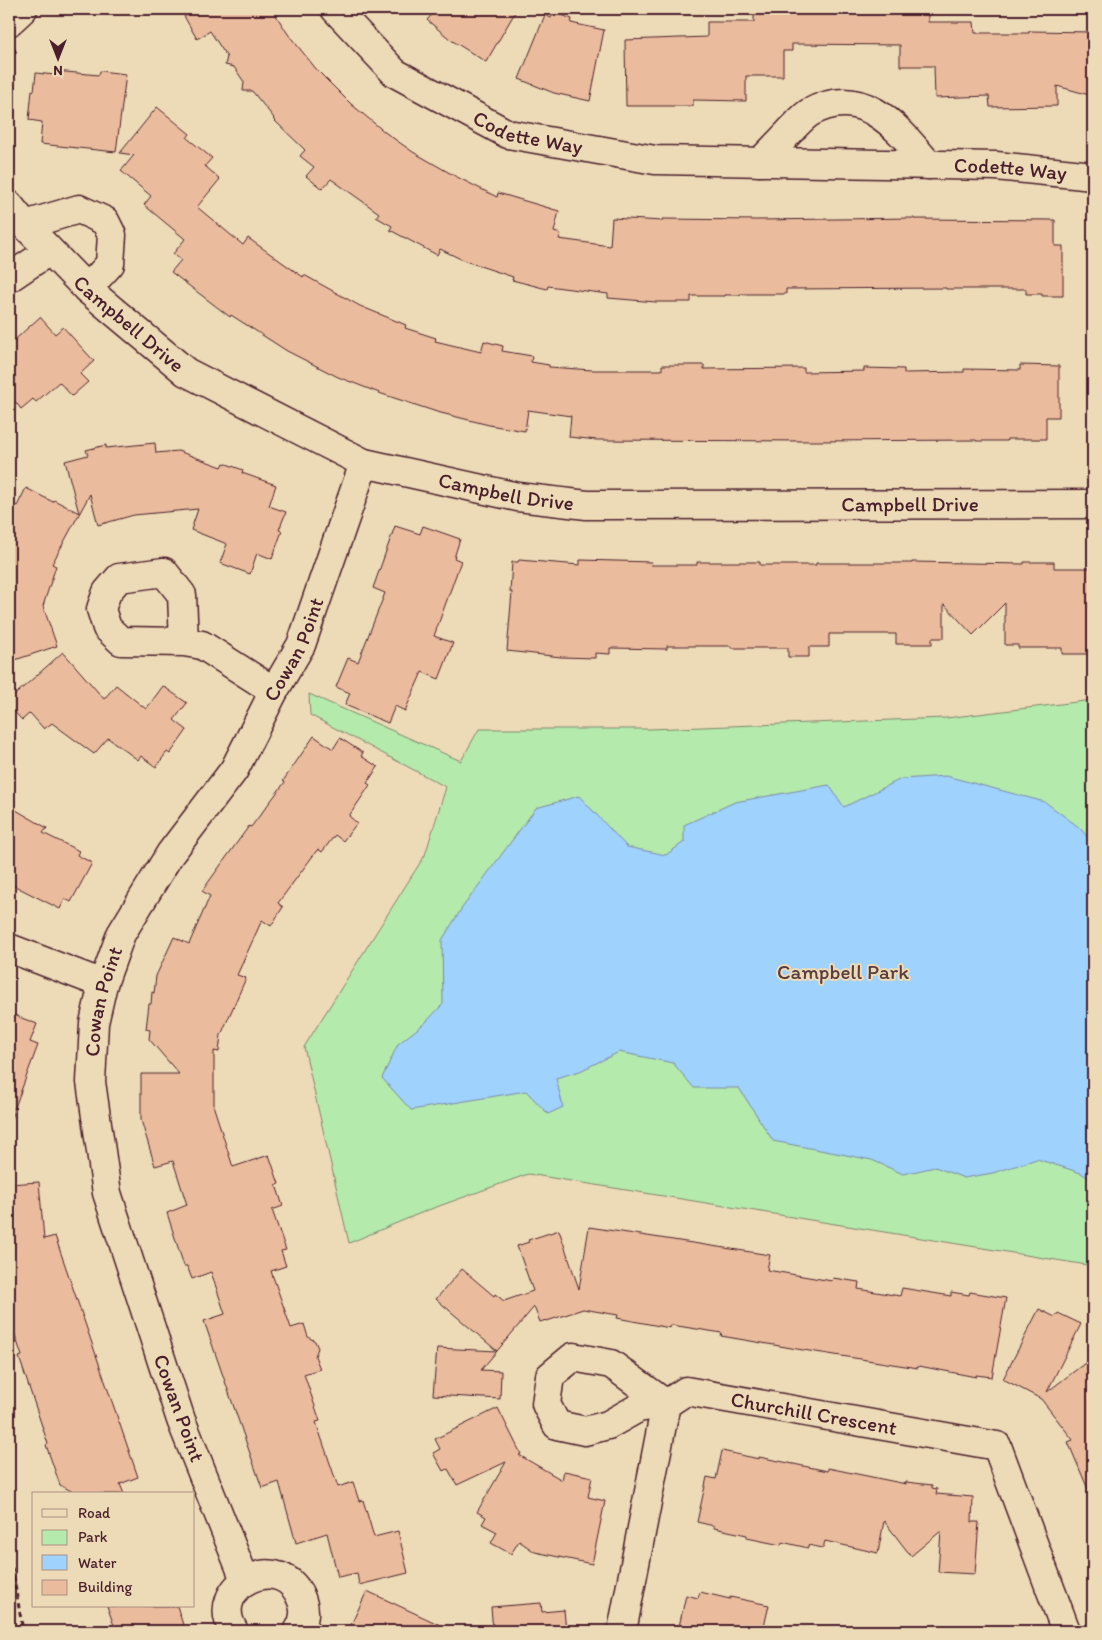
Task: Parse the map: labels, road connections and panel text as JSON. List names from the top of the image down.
{
  "streets": {
    "street": [
      "Codette Way",
      "Campbell Drive",
      "Cowan Point",
      "Churchill Crescent"
    ]
  },
  "crossings": [
    ["Campbell Drive", "Cowan Point"]
  ],
  "parks": ["Campbell Park"],
  "legend": [
    "Road",
    "Park",
    "Water",
    "Building"
  ],
  "north": "bottom"
}
